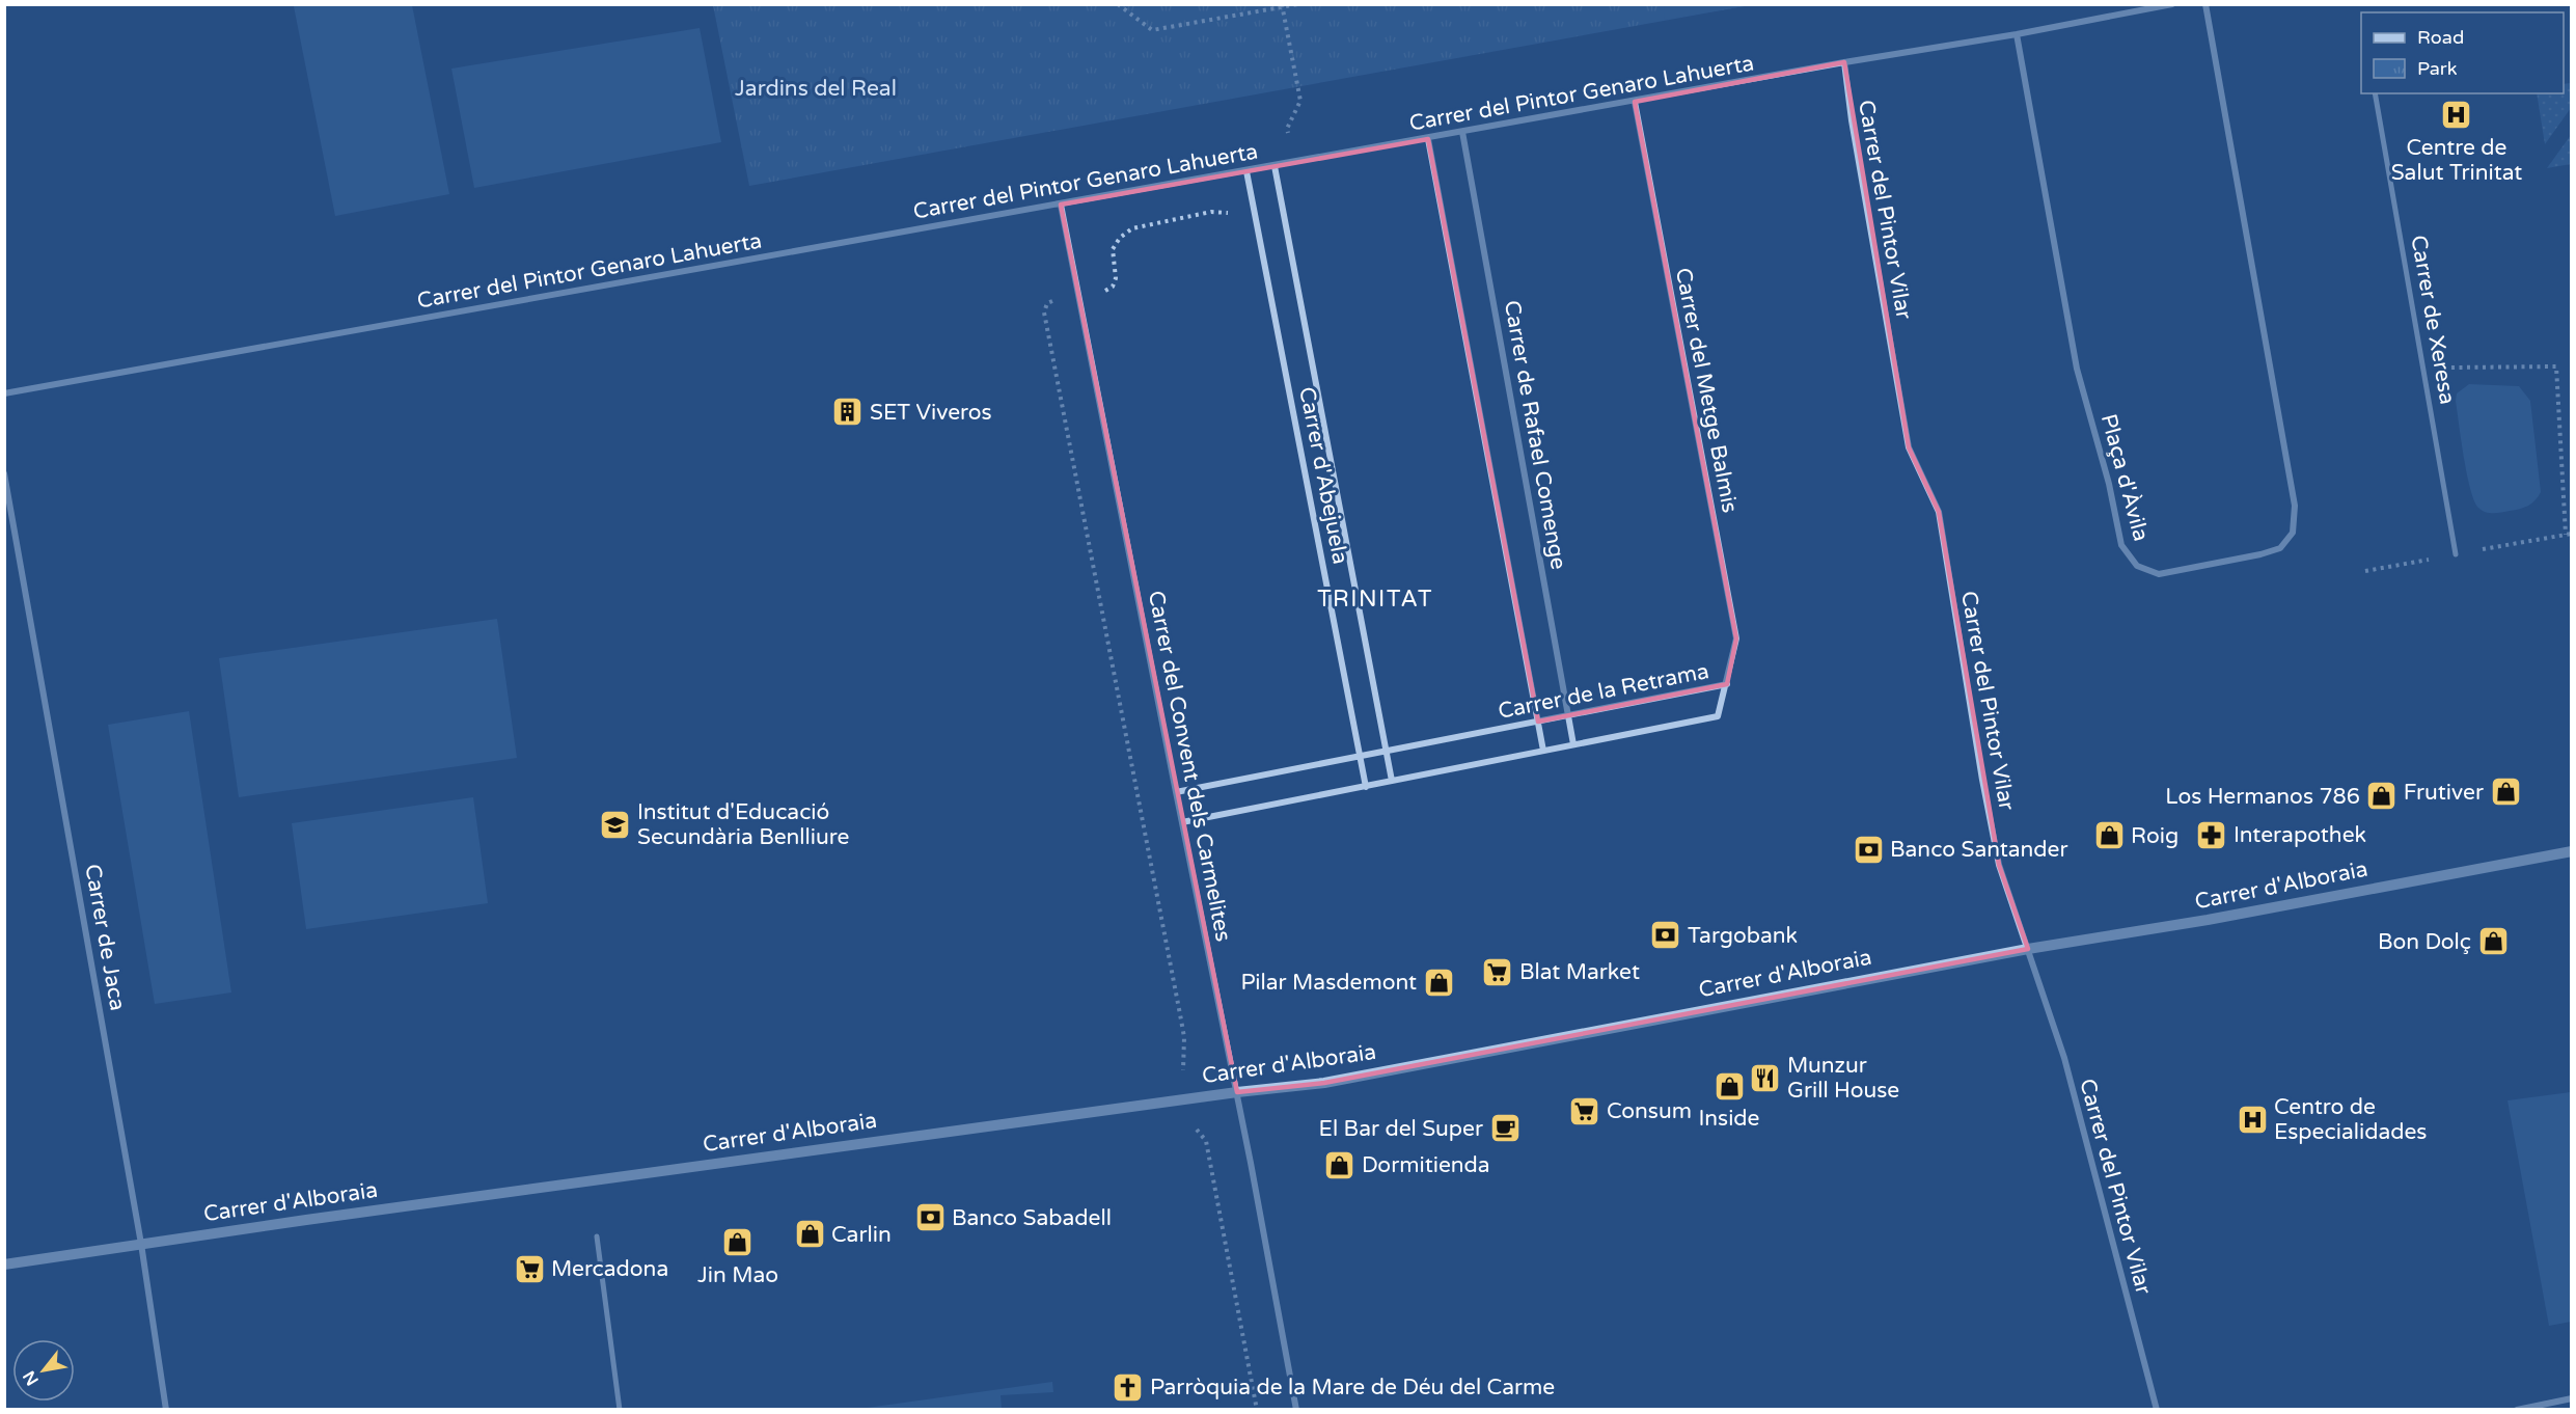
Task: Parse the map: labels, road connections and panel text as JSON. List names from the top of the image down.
{
  "streets": {
    "street": [
      "Carrer del Pintor Genaro Lahuerta",
      "Carrer del Pintor Vilar",
      "Carrer de Xeresa",
      "Carrer del Metge Balmis",
      "Carrer de Rafael Comenge",
      "Carrer d'Abejuela",
      "Plaça d'Àvila",
      "Carrer de la Retrama",
      "Carrer del Convent dels Carmelites",
      "Carrer d'Alboraia",
      "Carrer de Jaca"
    ]
  },
  "crossings": [
    ["Carrer del Pintor Genaro Lahuerta", "Carrer del Pintor Vilar"],
    ["Carrer del Pintor Genaro Lahuerta", "Carrer del Metge Balmis"],
    ["Carrer del Pintor Genaro Lahuerta", "Carrer de Rafael Comenge"],
    ["Carrer del Pintor Genaro Lahuerta", "Carrer d'Abejuela"],
    ["Carrer del Pintor Genaro Lahuerta", "Plaça d'Àvila"],
    ["Carrer del Pintor Genaro Lahuerta", "Carrer del Convent dels Carmelites"],
    ["Carrer del Pintor Vilar", "Carrer d'Alboraia"],
    ["Carrer del Metge Balmis", "Carrer de la Retrama"],
    ["Carrer de Rafael Comenge", "Carrer de la Retrama"],
    ["Carrer d'Abejuela", "Carrer de la Retrama"],
    ["Carrer de la Retrama", "Carrer del Convent dels Carmelites"],
    ["Carrer del Convent dels Carmelites", "Carrer d'Alboraia"],
    ["Carrer d'Alboraia", "Carrer de Jaca"]
  ],
  "districts": ["TRINITAT"],
  "parks": ["Jardins del Real"],
  "places": {
    "hospital": ["Centre de Salut Trinitat", "Centro de Especialidades"],
    "building": ["SET Viveros"],
    "shop": [
      "Frutiver",
      "Los Hermanos 786",
      "Roig",
      "Bon Dolç",
      "Pilar Masdemont",
      "Inside",
      "Dormitienda",
      "Carlin",
      "Jin Mao"
    ],
    "school or university": ["Institut d'Educació Secundària Benlliure"],
    "pharmacy": ["Interapothek"],
    "bank": ["Banco Santander", "Targobank", "Banco Sabadell"],
    "supermarket": ["Blat Market", "Consum", "Mercadona"],
    "restaurant": ["Munzur Grill House"],
    "cafe": ["El Bar del Super"],
    "church": ["Parròquia de la Mare de Déu del Carme"]
  },
  "legend": ["Road", "Park"],
  "north": "bottom left"
}
